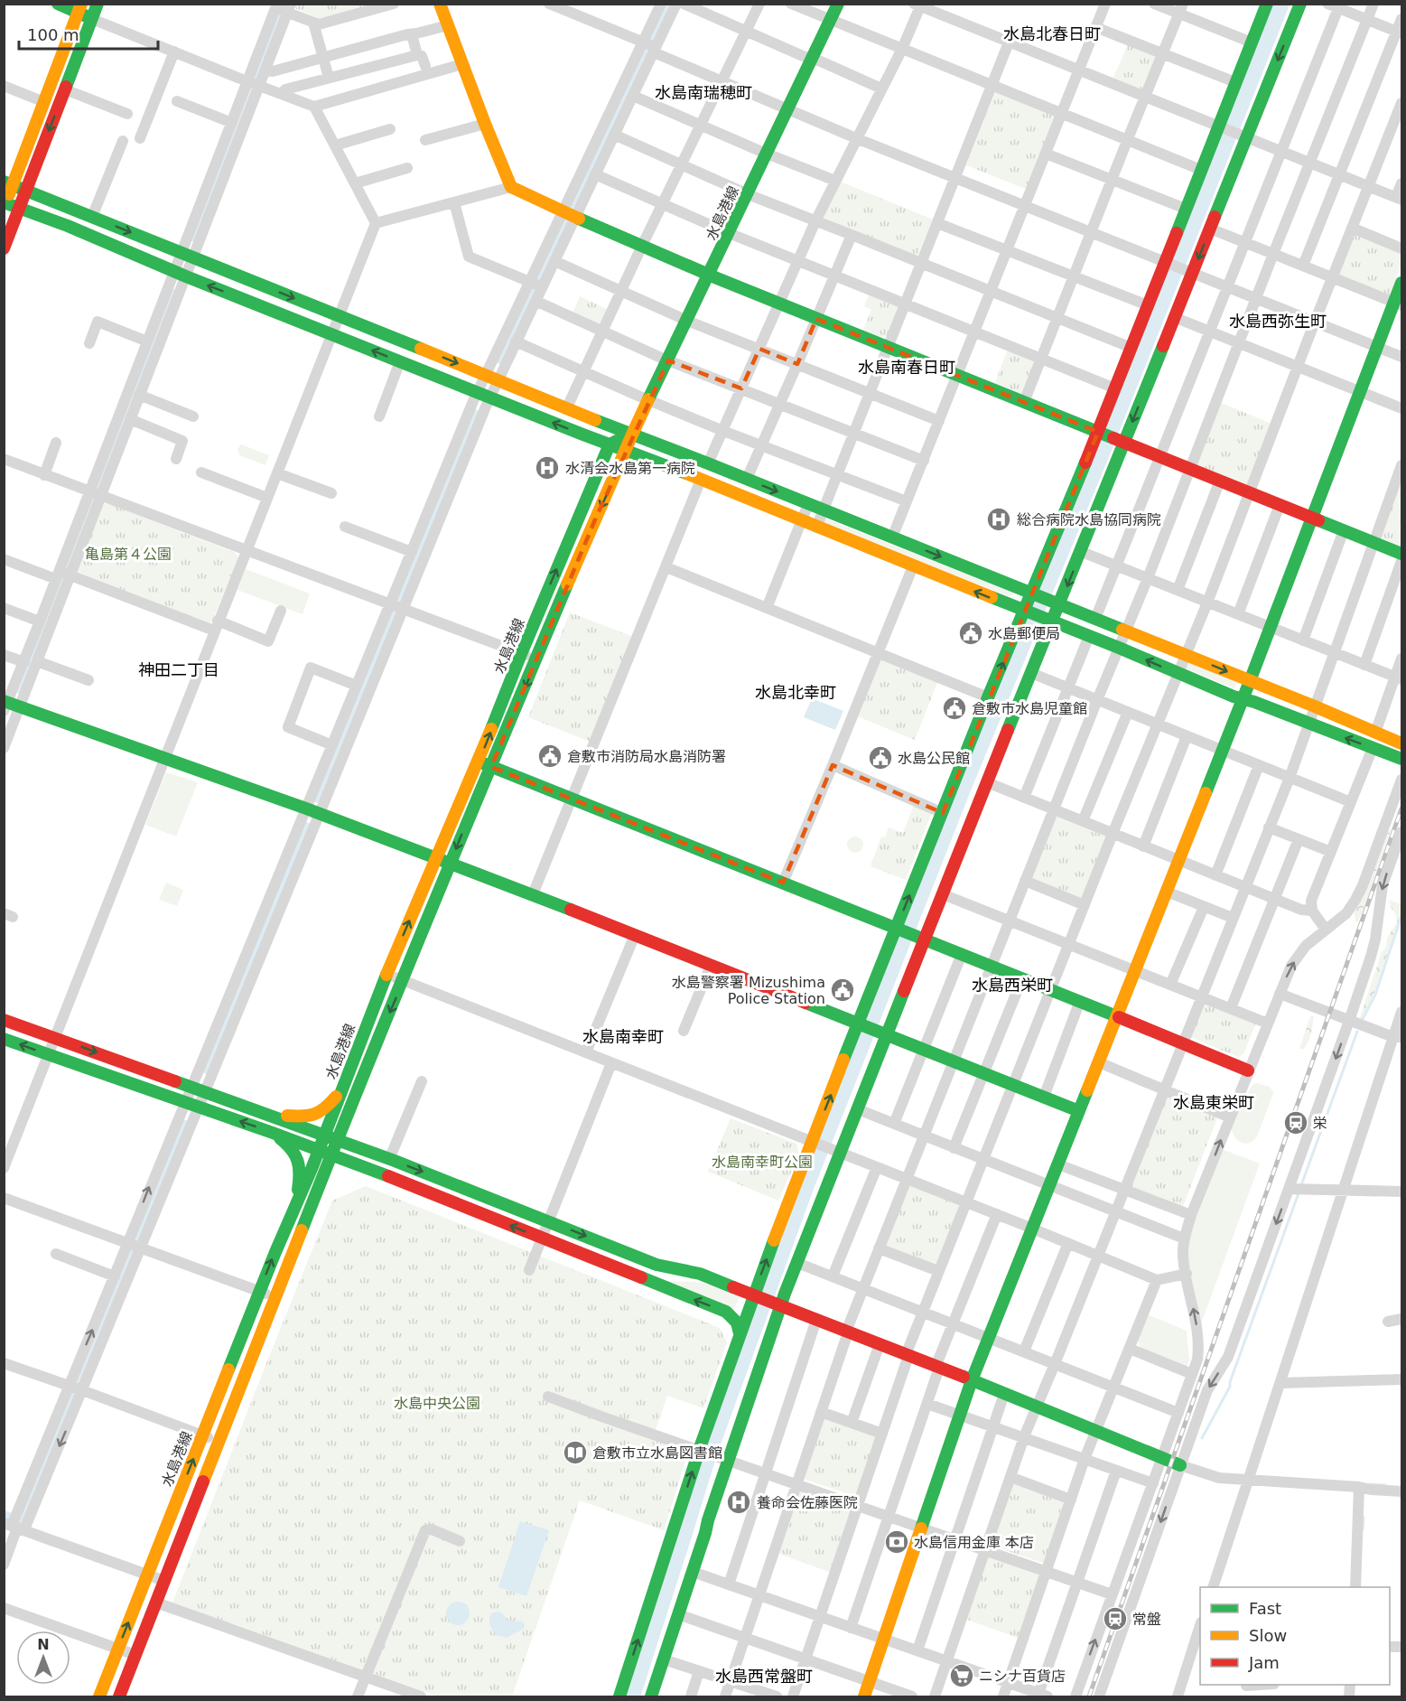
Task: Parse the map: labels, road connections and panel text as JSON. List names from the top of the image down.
{
  "streets": {
    "street": ["水島港線"]
  },
  "districts": [
    "水島北春日町",
    "水島南瑞穂町",
    "水島西弥生町",
    "水島南春日町",
    "神田二丁目",
    "水島北幸町",
    "水島西栄町",
    "水島南幸町",
    "水島東栄町",
    "水島西常盤町"
  ],
  "parks": ["亀島第４公園", "水島南幸町公園", "水島中央公園"],
  "places": {
    "hospital": ["水清会水島第一病院", "総合病院水島協同病院", "養命会佐藤医院"],
    "public building": [
      "水島郵便局",
      "倉敷市水島児童館",
      "倉敷市消防局水島消防署",
      "水島公民館",
      "水島警察署 Mizushima Police Station"
    ],
    "station": ["栄", "常盤"],
    "library": ["倉敷市立水島図書館"],
    "bank": ["水島信用金庫 本店"],
    "supermarket": ["ニシナ百貨店"]
  },
  "legend": ["Fast", "Slow", "Jam"],
  "scale_bar": "100 m",
  "north": "top"
}
